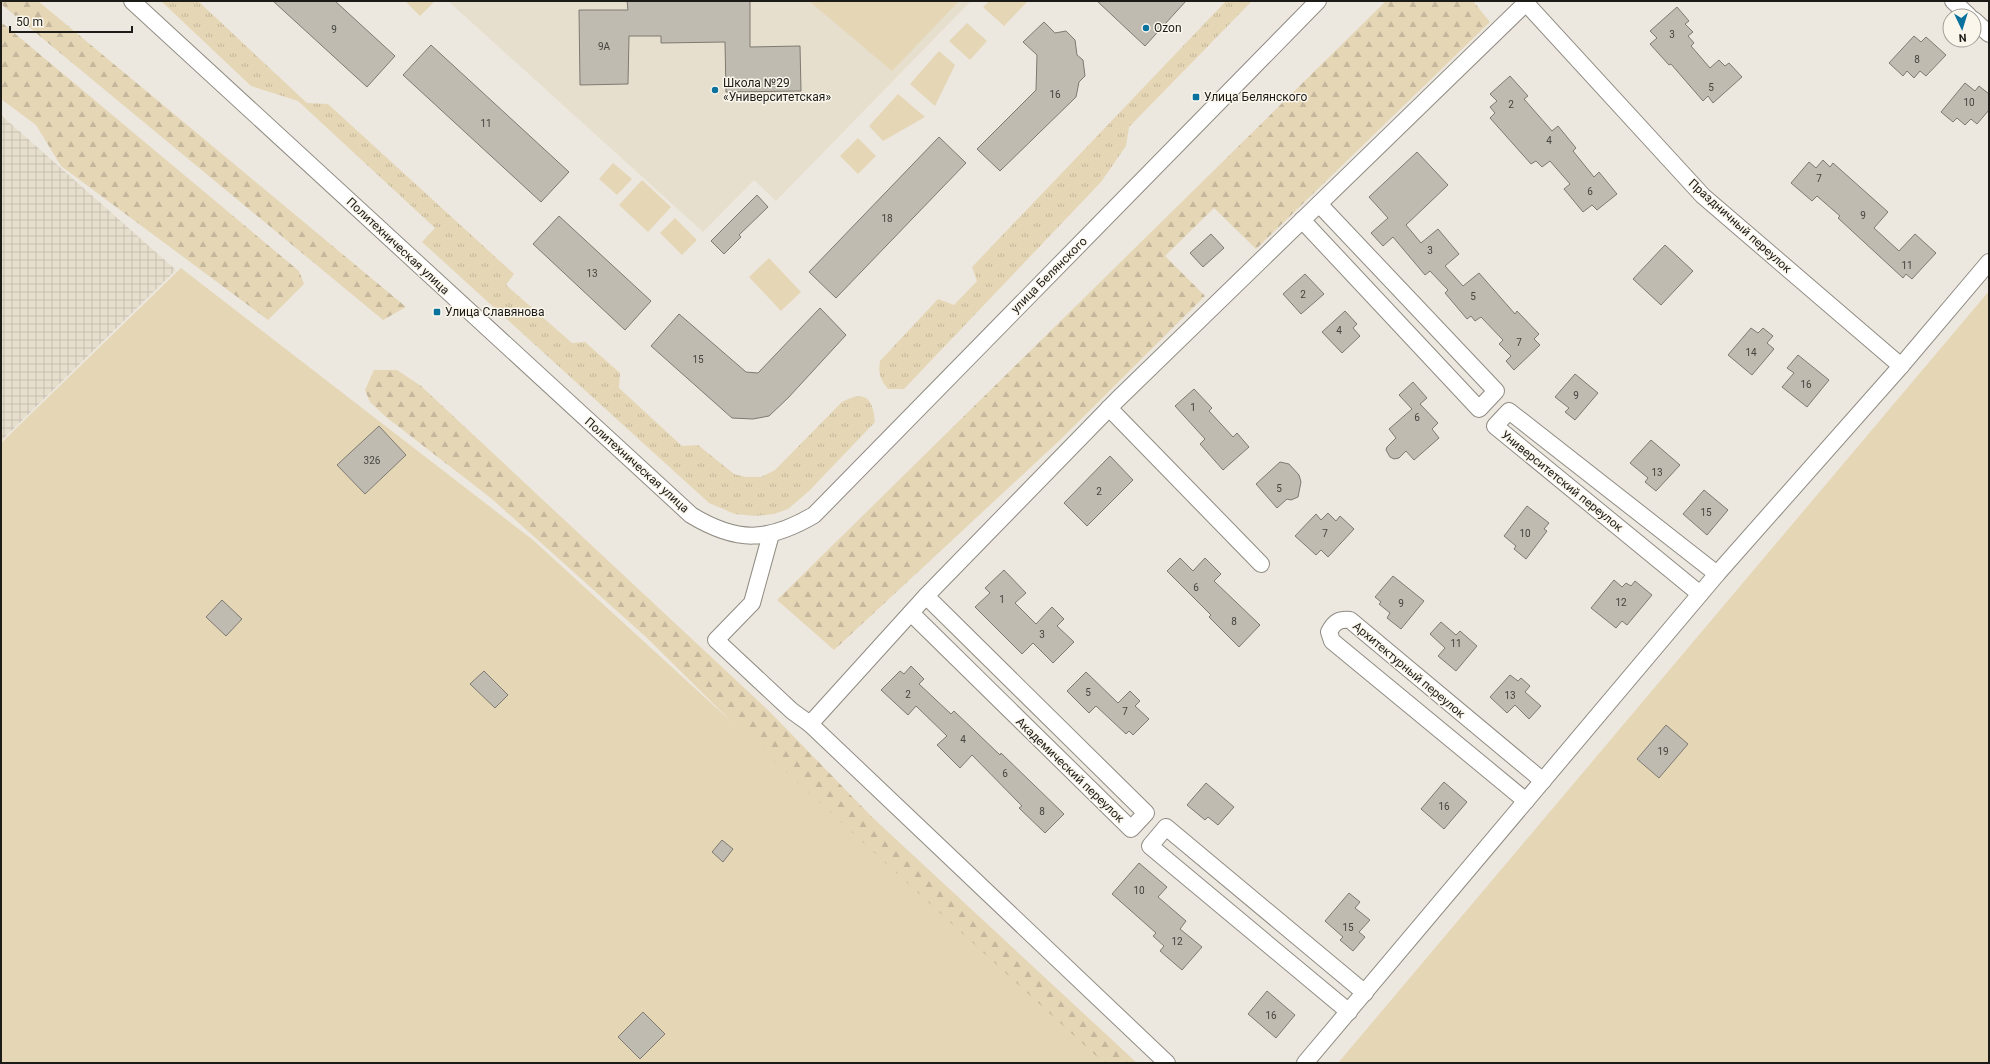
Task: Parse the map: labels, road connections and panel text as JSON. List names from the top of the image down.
{
  "streets": {
    "street": [
      "Праздничный переулок",
      "Политехническая улица",
      "улица Белянского",
      "Университетский переулок",
      "Архитектурный переулок",
      "Академический переулок"
    ]
  },
  "crossings": [
    ["Политехническая улица", "улица Белянского"]
  ],
  "places": {
    "other": ["Ozon", "Школа №29 «Университетская»"],
    "transit": ["Улица Белянского", "Улица Славянова"]
  },
  "house_numbers": [
    "9",
    "3",
    "9А",
    "8",
    "5",
    "16",
    "10",
    "2",
    "11",
    "4",
    "7",
    "6",
    "9",
    "18",
    "3",
    "11",
    "13",
    "2",
    "5",
    "4",
    "7",
    "14",
    "15",
    "16",
    "9",
    "1",
    "6",
    "326",
    "13",
    "5",
    "2",
    "15",
    "7",
    "10",
    "6",
    "1",
    "12",
    "9",
    "8",
    "3",
    "11",
    "5",
    "2",
    "13",
    "7",
    "4",
    "19",
    "6",
    "16",
    "8",
    "10",
    "15",
    "12",
    "16"
  ],
  "scale_bar": "50 m",
  "north": "bottom"
}
